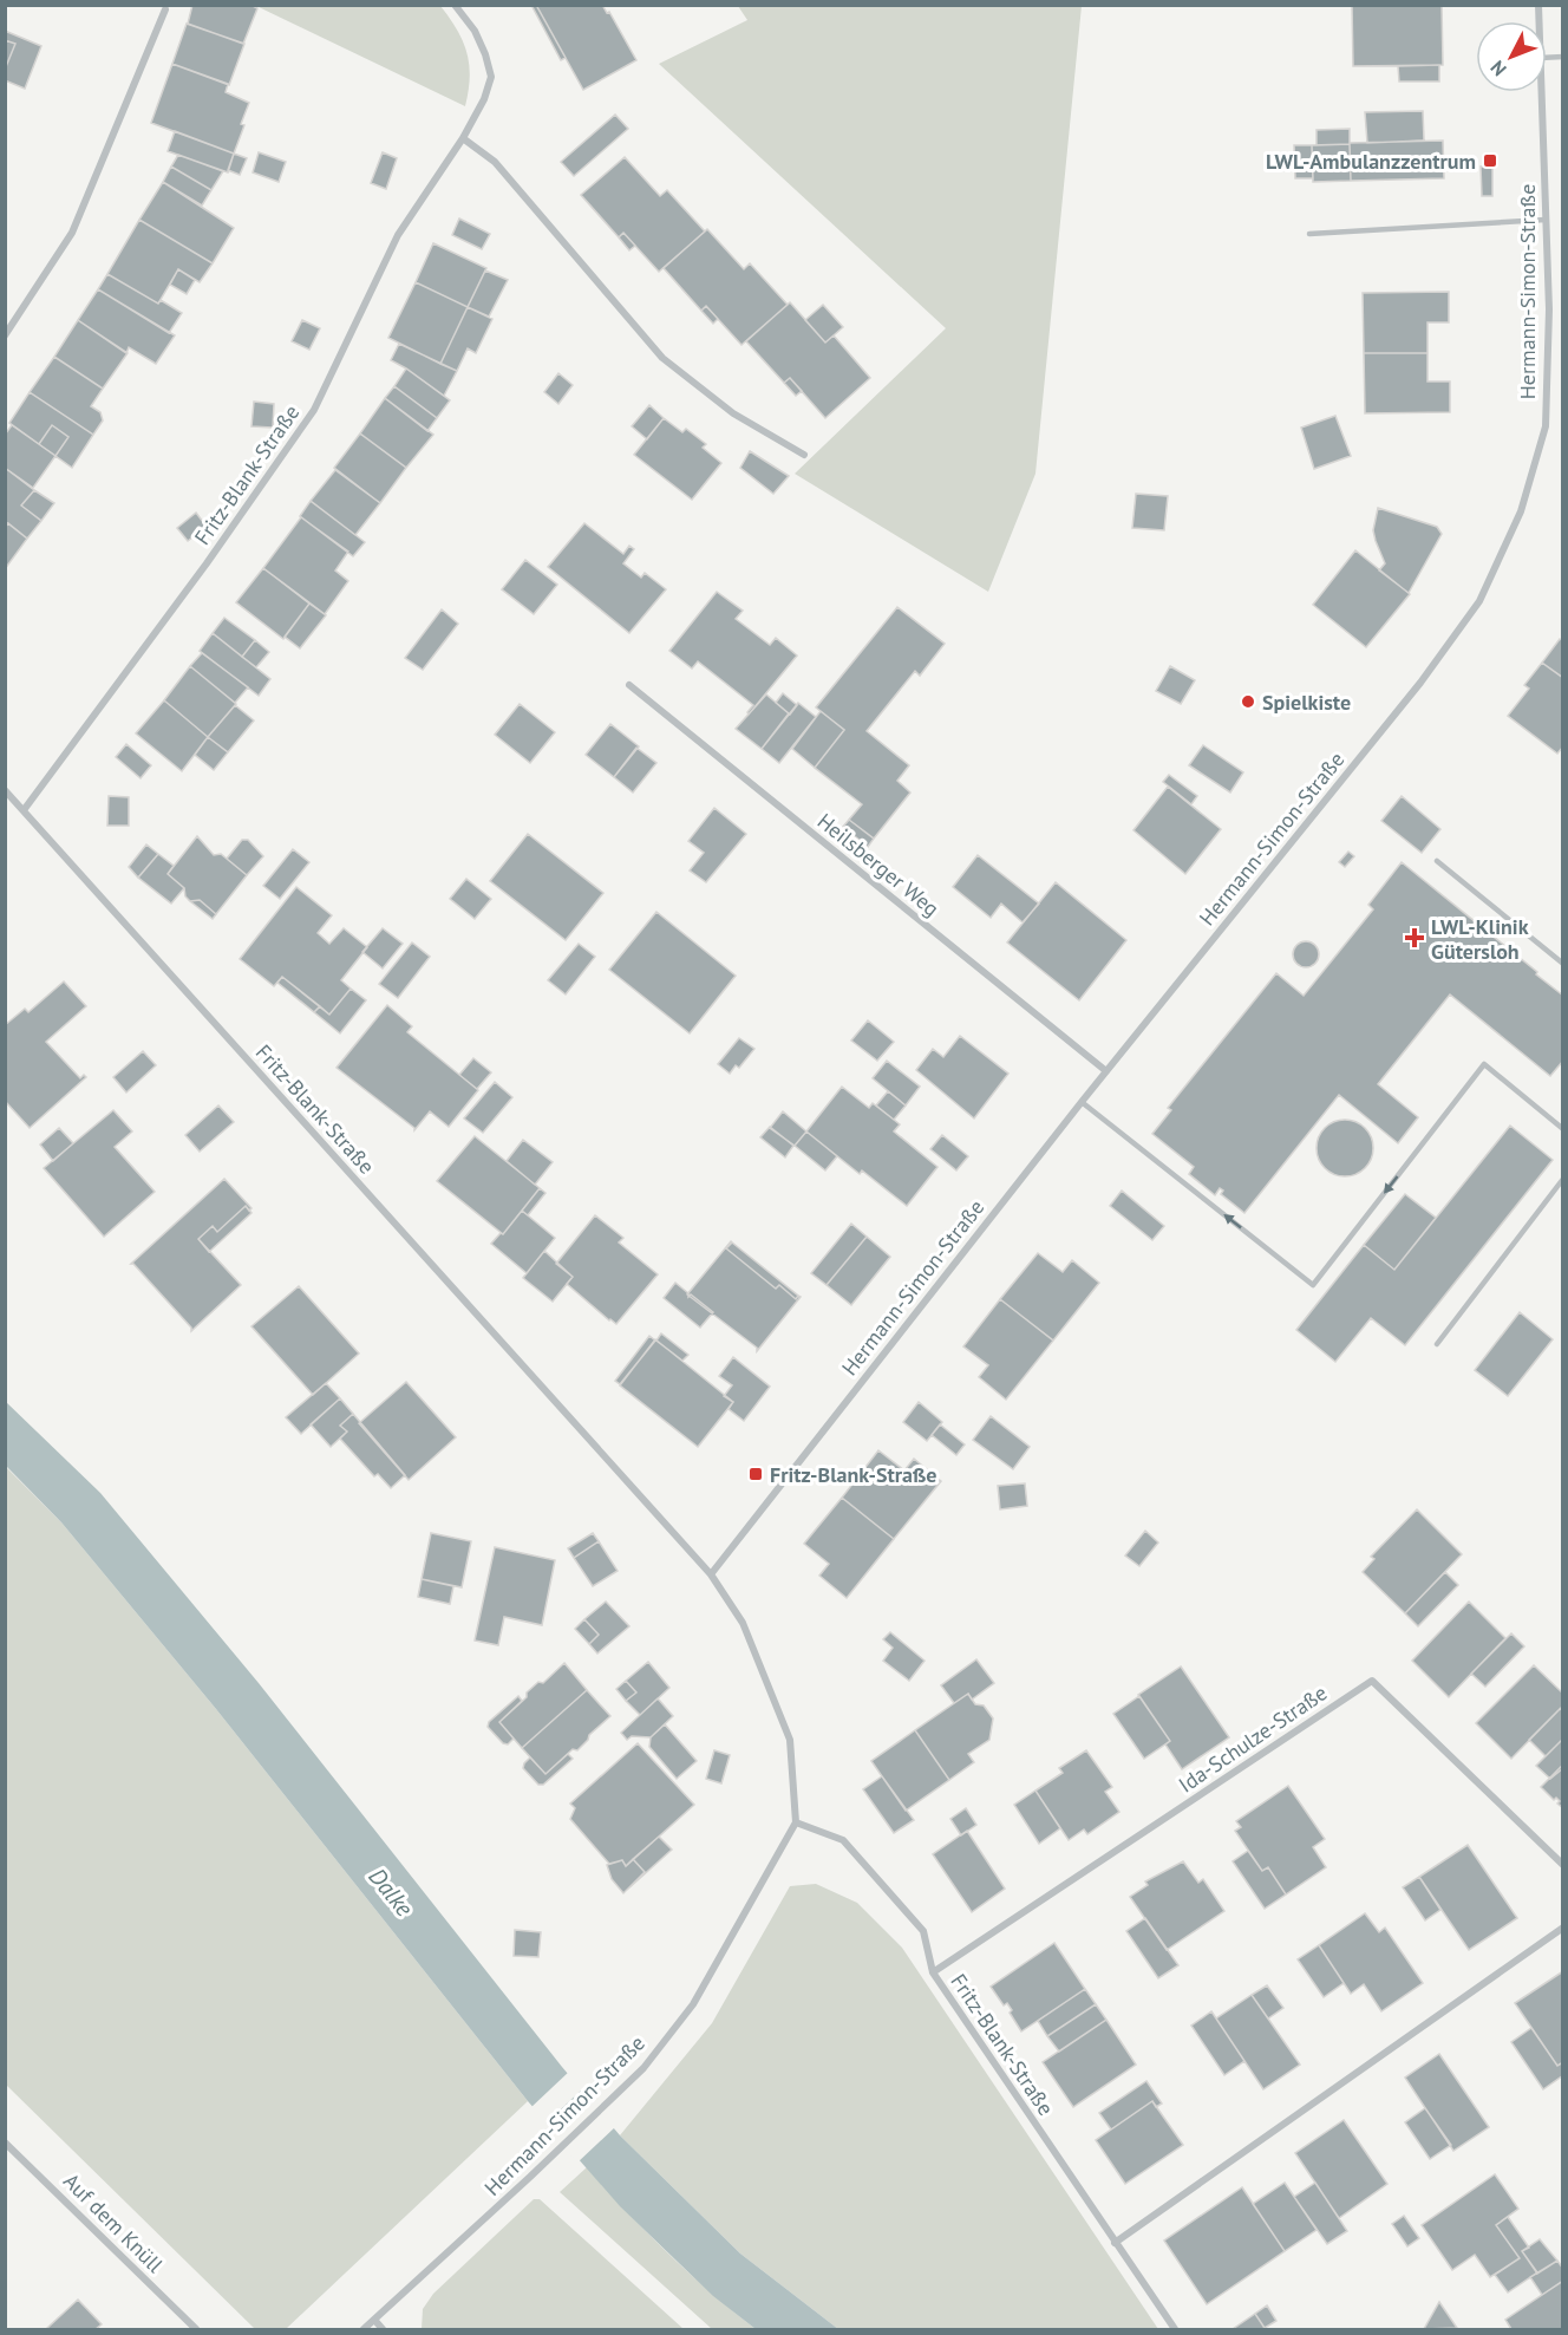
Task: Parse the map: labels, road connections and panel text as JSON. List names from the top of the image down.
{
  "streets": {
    "street": [
      "Hermann-Simon-Straße",
      "Fritz-Blank-Straße",
      "Heilsberger Weg",
      "Ida-Schulze-Straße",
      "Auf dem Knüll"
    ]
  },
  "crossings": [
    ["Hermann-Simon-Straße", "Fritz-Blank-Straße"],
    ["Hermann-Simon-Straße", "Heilsberger Weg"],
    ["Fritz-Blank-Straße", "Ida-Schulze-Straße"]
  ],
  "water": ["Dalke"],
  "places": {
    "transit": ["LWL-Ambulanzzentrum", "Fritz-Blank-Straße"],
    "other": ["Spielkiste"],
    "health": ["LWL-Klinik Gütersloh"]
  },
  "north": "bottom left"
}
